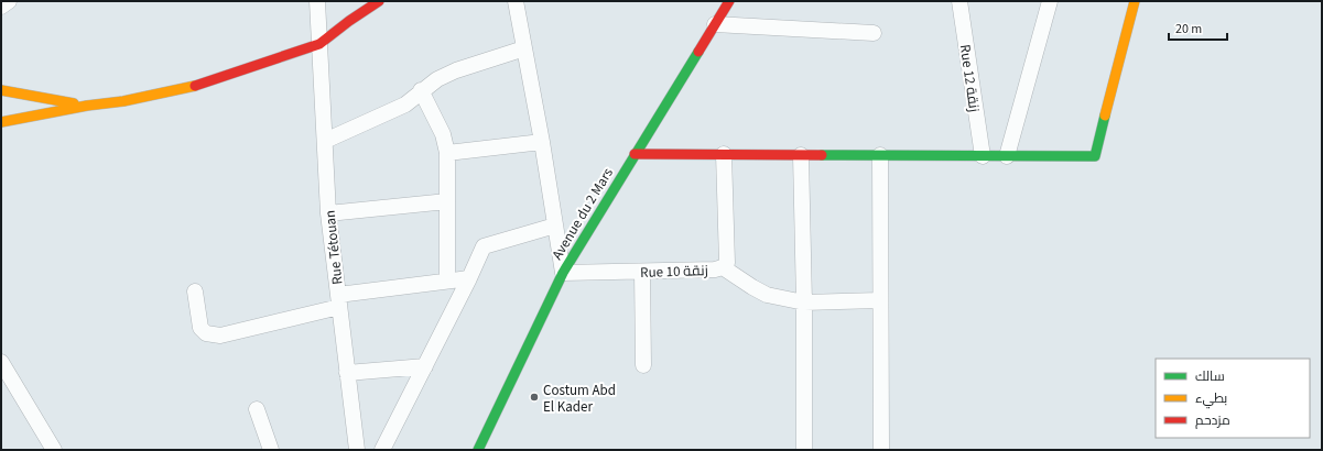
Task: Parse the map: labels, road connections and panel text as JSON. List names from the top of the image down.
{
  "streets": {
    "street": [
      "Rue 12 زنقة",
      "Avenue du 2 Mars",
      "Rue Tétouan",
      "Rue 10 زنقة"
    ]
  },
  "crossings": [
    ["Avenue du 2 Mars", "Rue 10 زنقة"]
  ],
  "places": ["Costum Abd El Kader"],
  "legend": ["سالك", "بطيء", "مزدحم"],
  "scale_bar": "20 m"
}
